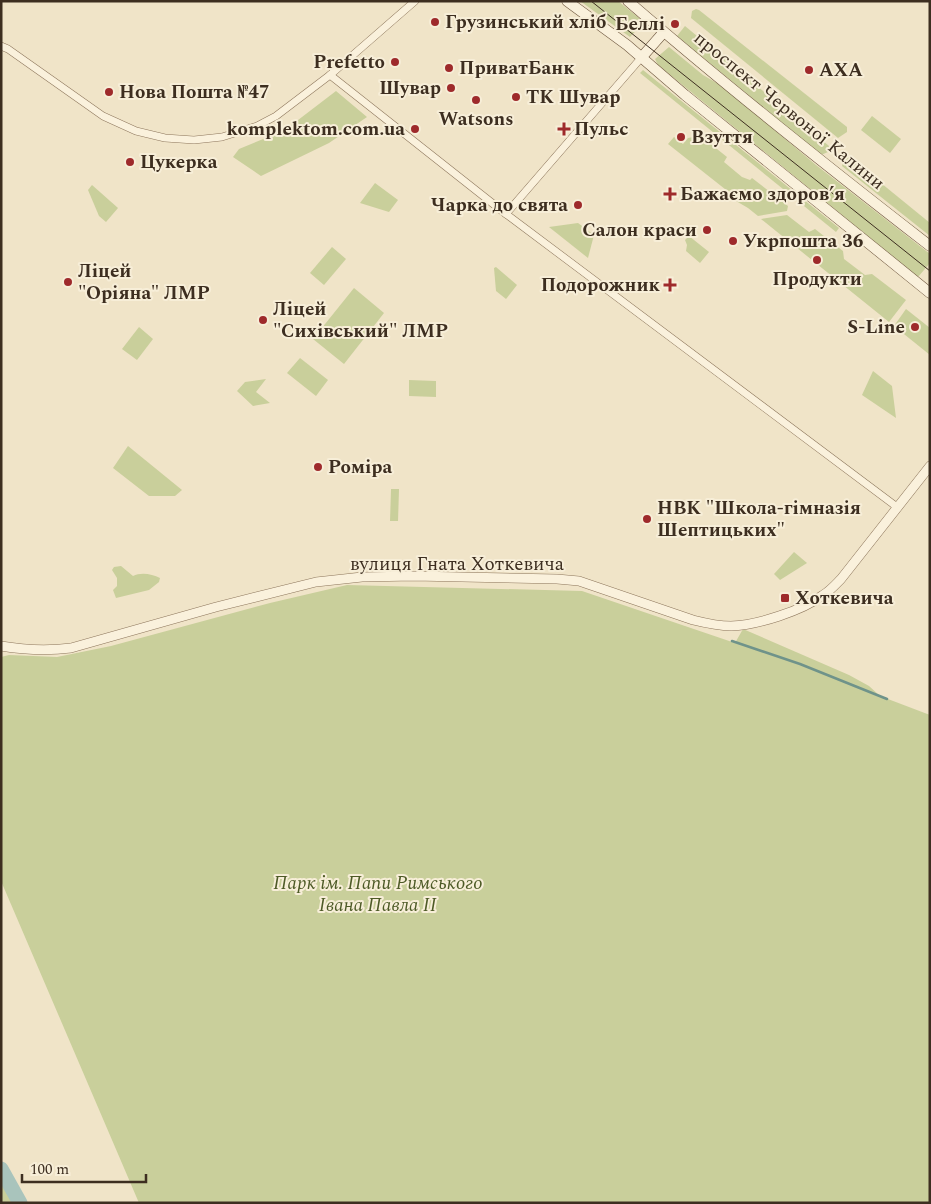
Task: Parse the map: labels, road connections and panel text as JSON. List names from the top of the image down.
{
  "streets": {
    "main road": ["проспект Червоної Калини"],
    "street": ["вулиця Гната Хоткевича"]
  },
  "parks": ["Парк ім. Папи Римського Івана Павла ІІ"],
  "places": {
    "other": [
      "Грузинський хліб",
      "Беллі",
      "Prefetto",
      "ПриватБанк",
      "AXA",
      "Шувар",
      "Нова Пошта №47",
      "ТК Шувар",
      "Watsons",
      "komplektom.com.ua",
      "Взуття",
      "Цукерка",
      "Чарка до свята",
      "Салон краси",
      "Укрпошта 36",
      "Продукти",
      "Ліцей \"Оріяна\" ЛМР",
      "Ліцей \"Сихівський\" ЛМР",
      "S-Line",
      "Роміра",
      "НВК \"Школа-гімназія Шептицьких\""
    ],
    "health": ["Пульс", "Бажаємо здоровʼя", "Подорожник"],
    "transit": ["Хоткевича"]
  },
  "scale_bar": "100 m"
}
